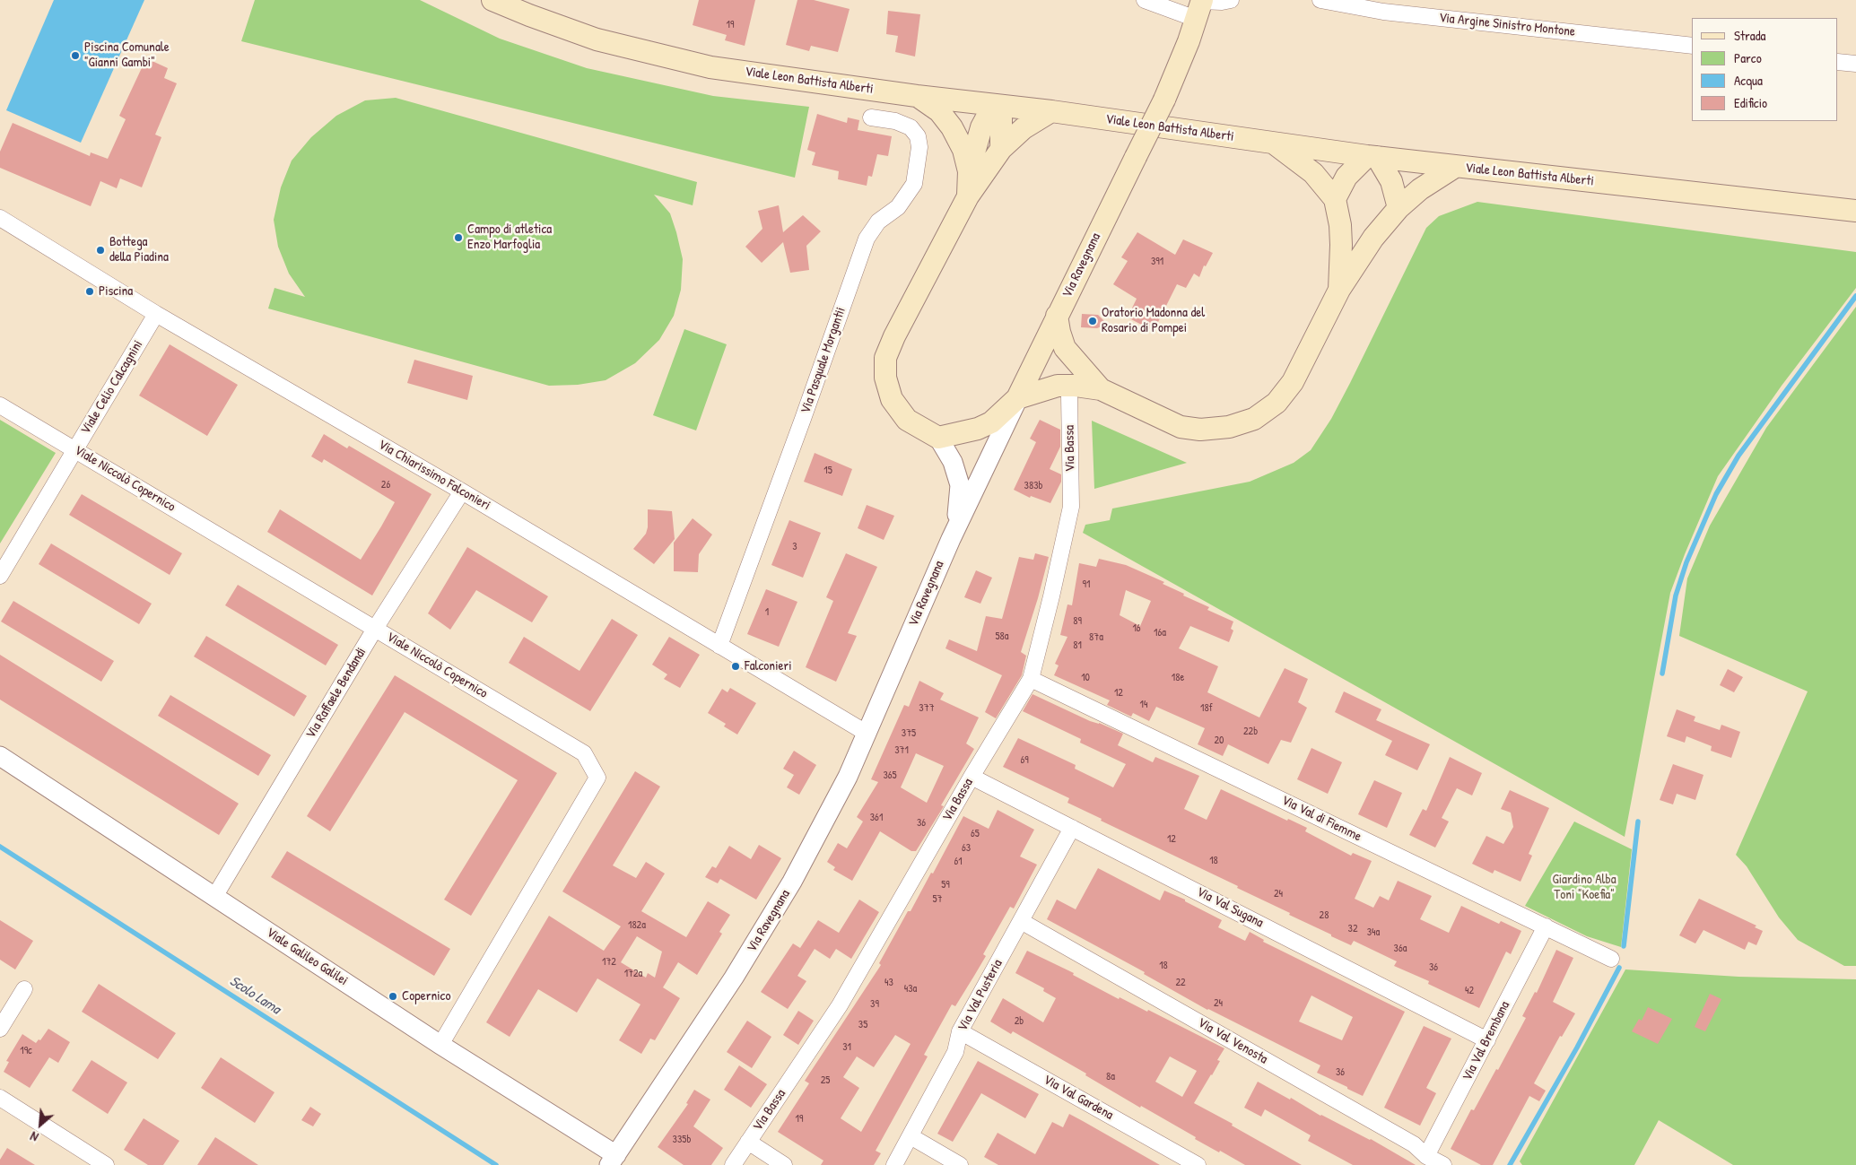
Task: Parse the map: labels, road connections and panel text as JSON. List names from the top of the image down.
{
  "streets": {
    "main road": ["Viale Leon Battista Alberti", "Via Ravegnana"],
    "street": [
      "Via Argine Sinistro Montone",
      "Via Pasquale Morgantii",
      "Viale Celio Calcagnini",
      "Via Bassa",
      "Via Chiarissimo Falconieri",
      "Viale Niccolò Copernico",
      "Via Raffaele Bendandi",
      "Via Val di Fiemme",
      "Via Val Sugana",
      "Viale Galileo Galilei",
      "Via Val Pusteria",
      "Via Val Venosta",
      "Via Val Brembana",
      "Via Val Gardena"
    ]
  },
  "crossings": [
    ["Via Ravegnana", "Via Chiarissimo Falconieri"],
    ["Via Ravegnana", "Viale Galileo Galilei"],
    ["Via Pasquale Morgantii", "Via Chiarissimo Falconieri"],
    ["Viale Celio Calcagnini", "Via Chiarissimo Falconieri"],
    ["Viale Celio Calcagnini", "Viale Niccolò Copernico"],
    ["Via Bassa", "Via Val di Fiemme"],
    ["Via Bassa", "Via Val Sugana"],
    ["Via Chiarissimo Falconieri", "Via Raffaele Bendandi"],
    ["Viale Niccolò Copernico", "Via Raffaele Bendandi"],
    ["Viale Niccolò Copernico", "Viale Galileo Galilei"],
    ["Via Raffaele Bendandi", "Viale Galileo Galilei"],
    ["Via Val di Fiemme", "Via Val Brembana"],
    ["Via Val Sugana", "Via Val Pusteria"],
    ["Via Val Sugana", "Via Val Brembana"],
    ["Via Val Pusteria", "Via Val Venosta"],
    ["Via Val Pusteria", "Via Val Gardena"],
    ["Via Val Venosta", "Via Val Brembana"]
  ],
  "water": ["Scolo Lama"],
  "parks": ["Giardino Alba Toni \"Koefia\""],
  "places": [
    "Piscina Comunale \"Gianni Gambi\"",
    "Campo di atletica Enzo Marfoglia",
    "Bottega della Piadina",
    "Piscina",
    "Oratorio Madonna del Rosario di Pompei",
    "Falconieri",
    "Copernico"
  ],
  "house_numbers": [
    "19",
    "391",
    "15",
    "26",
    "383b",
    "3",
    "91",
    "1",
    "89",
    "16",
    "16a",
    "58a",
    "87a",
    "81",
    "10",
    "18e",
    "12",
    "14",
    "377",
    "18f",
    "22b",
    "375",
    "20",
    "371",
    "69",
    "365",
    "361",
    "36",
    "65",
    "12",
    "63",
    "18",
    "61",
    "59",
    "24",
    "57",
    "28",
    "182a",
    "32",
    "34a",
    "36a",
    "172",
    "18",
    "36",
    "172a",
    "43",
    "22",
    "43a",
    "42",
    "24",
    "39",
    "2b",
    "35",
    "31",
    "19c",
    "36",
    "8a",
    "25",
    "19",
    "335b"
  ],
  "legend": [
    "Strada",
    "Parco",
    "Acqua",
    "Edificio"
  ],
  "north": "bottom left"
}
